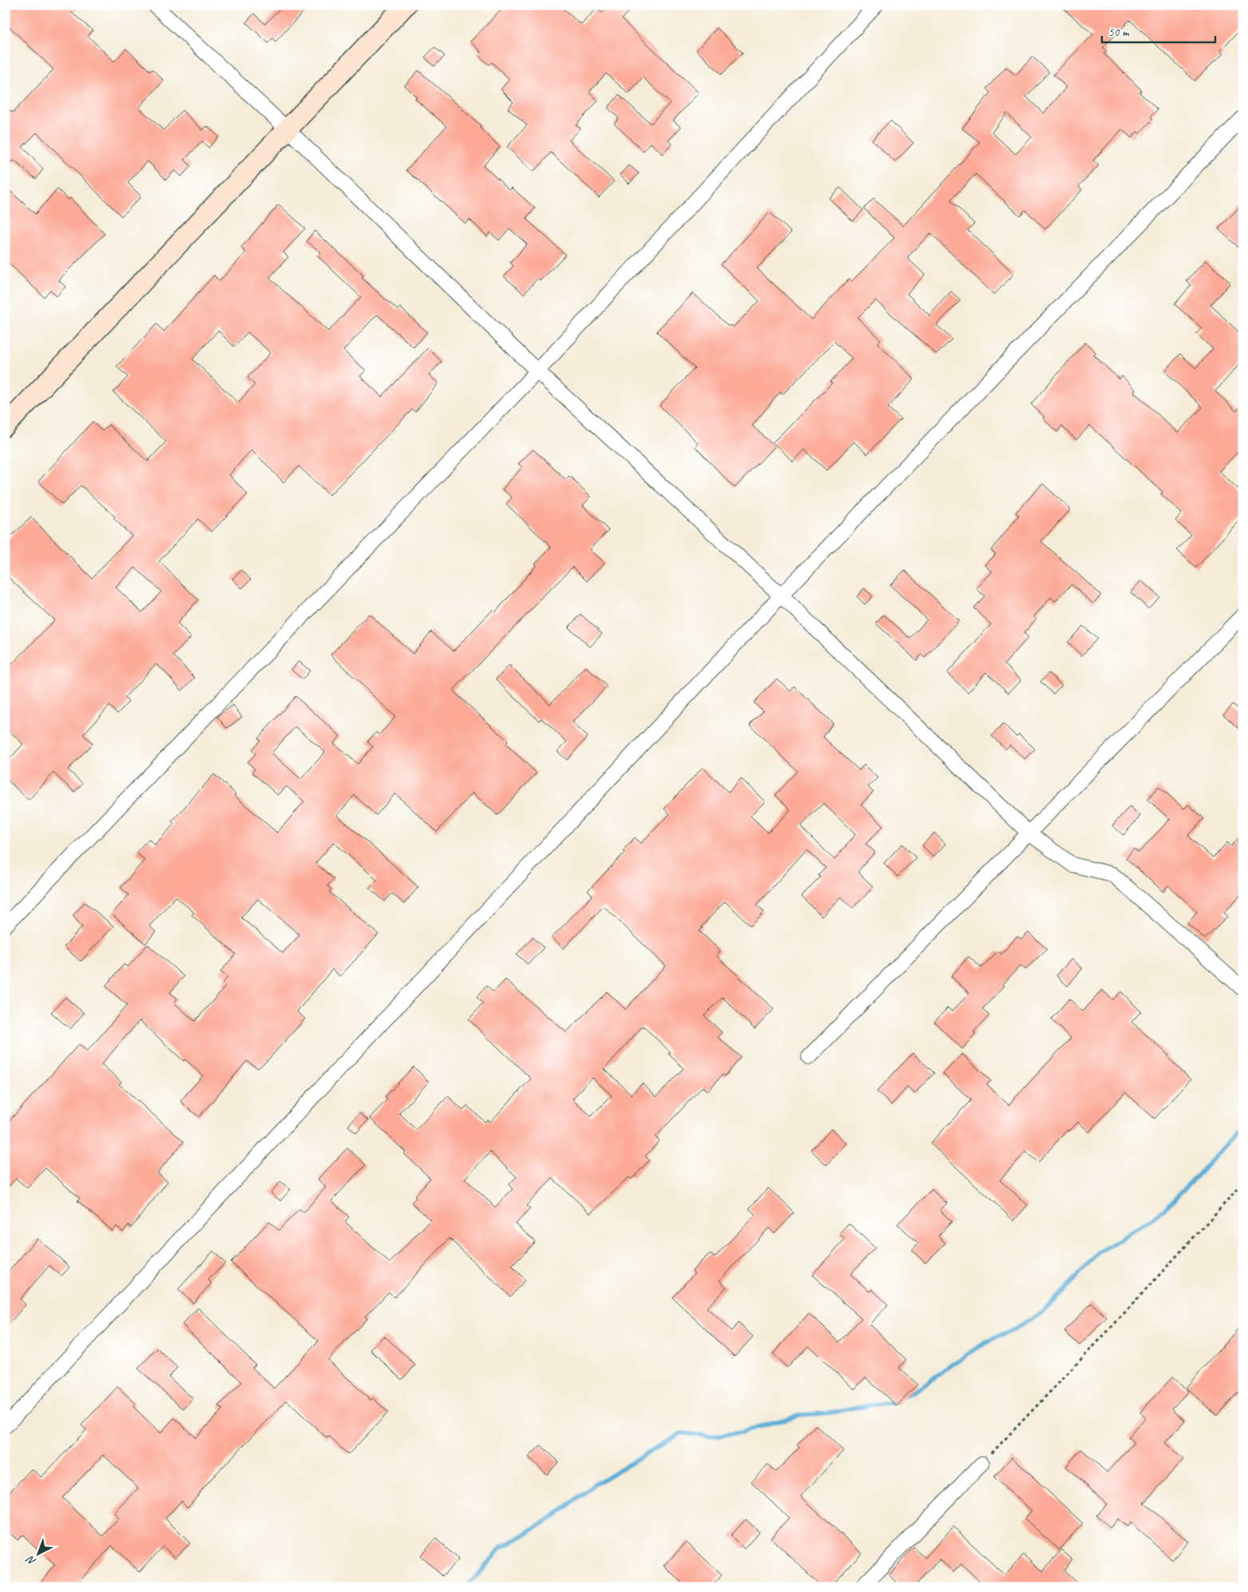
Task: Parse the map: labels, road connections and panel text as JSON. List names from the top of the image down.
{
  "scale_bar": "50 m",
  "north": "bottom left"
}
